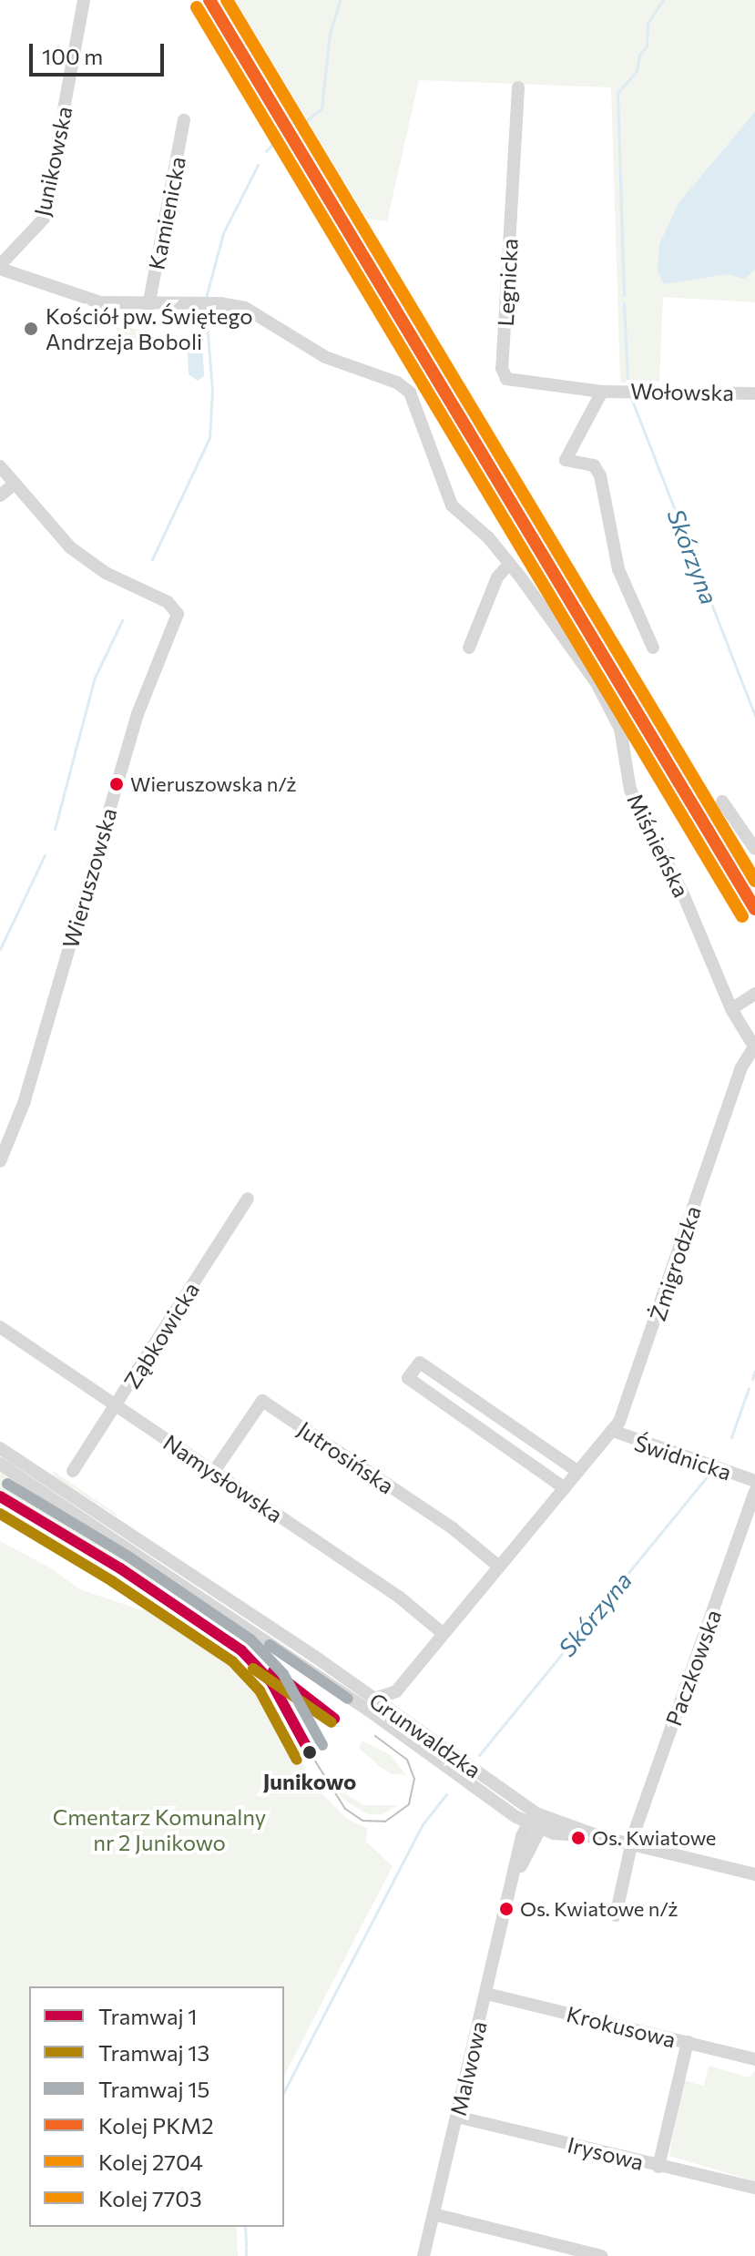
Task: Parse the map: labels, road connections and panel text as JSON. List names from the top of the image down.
{
  "streets": {
    "street": [
      "Junikowska",
      "Kamienicka",
      "Legnicka",
      "Wołowska",
      "Miśnieńska",
      "Wieruszowska",
      "Żmigrodzka",
      "Ząbkowicka",
      "Jutrosińska",
      "Świdnicka",
      "Namysłowska",
      "Paczkowska",
      "Grunwaldzka",
      "Krokusowa",
      "Malwowa",
      "Irysowa"
    ]
  },
  "crossings": [
    ["Junikowska", "Miśnieńska"],
    ["Kamienicka", "Miśnieńska"],
    ["Legnicka", "Wołowska"],
    ["Miśnieńska", "Żmigrodzka"],
    ["Żmigrodzka", "Jutrosińska"],
    ["Żmigrodzka", "Świdnicka"],
    ["Żmigrodzka", "Namysłowska"],
    ["Ząbkowicka", "Namysłowska"],
    ["Jutrosińska", "Namysłowska"],
    ["Paczkowska", "Grunwaldzka"],
    ["Grunwaldzka", "Malwowa"],
    ["Krokusowa", "Malwowa"],
    ["Malwowa", "Irysowa"]
  ],
  "water": ["Skórzyna"],
  "parks": ["Cmentarz Komunalny nr 2 Junikowo"],
  "places": [
    "Kościół pw. Świętego Andrzeja Boboli",
    "Wieruszowska n/ż",
    "Junikowo",
    "Os. Kwiatowe",
    "Os. Kwiatowe n/ż"
  ],
  "lines": [
    "rail line PKM2",
    "rail line 7703",
    "rail line 2704",
    "tram line 15",
    "tram line 1",
    "tram line 13"
  ],
  "legend": [
    "Tramwaj 1",
    "Tramwaj 13",
    "Tramwaj 15",
    "Kolej PKM2",
    "Kolej 2704",
    "Kolej 7703"
  ],
  "scale_bar": "100 m"
}
